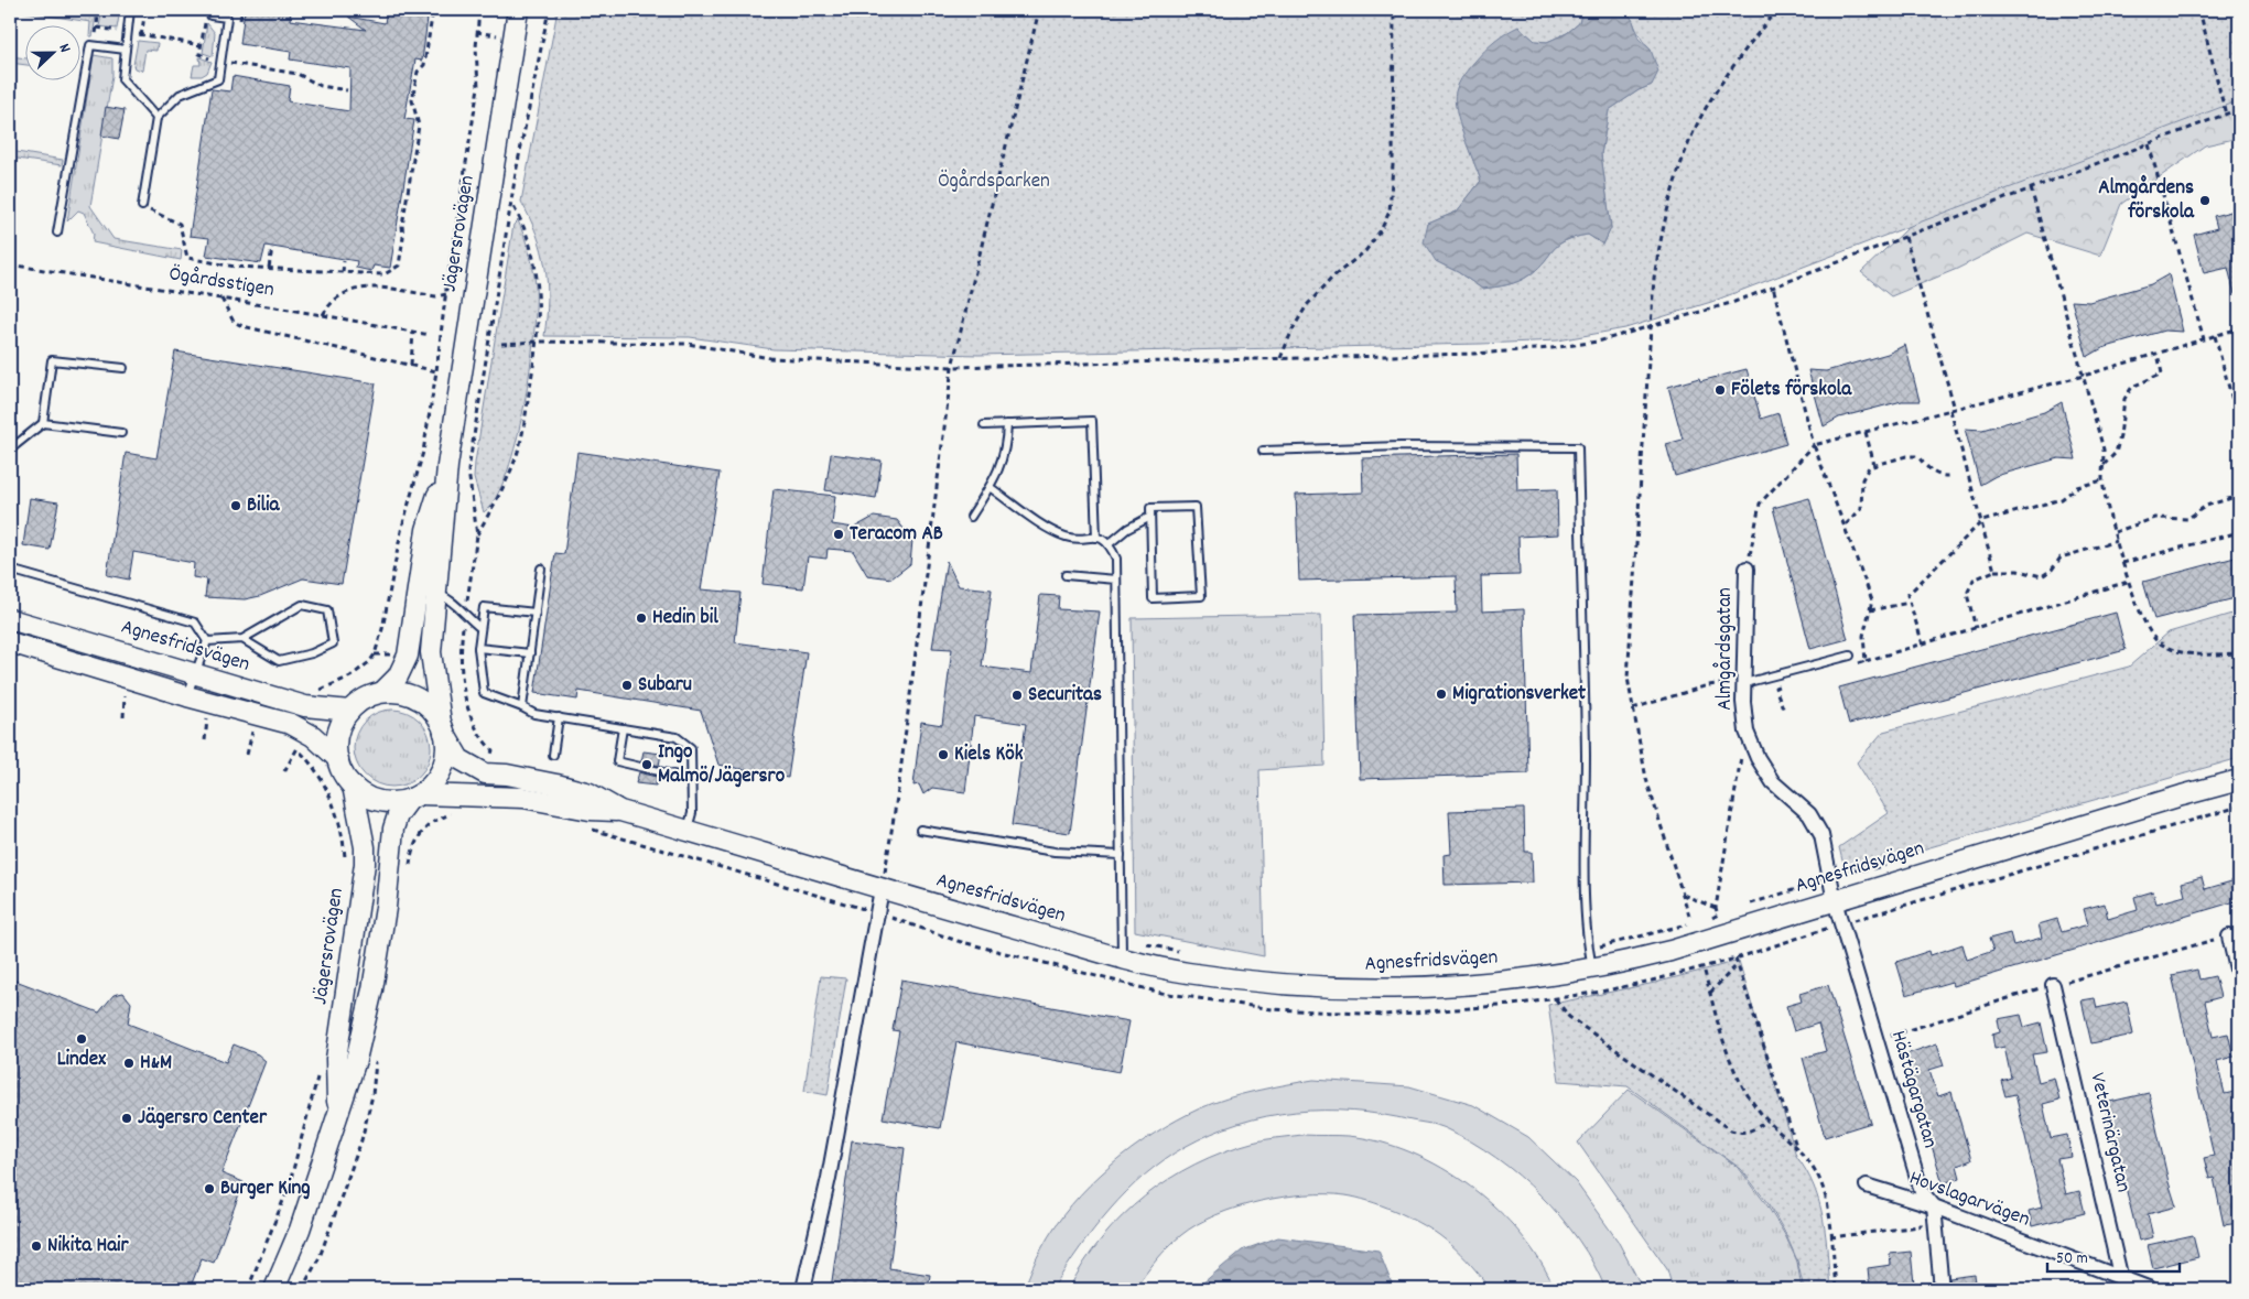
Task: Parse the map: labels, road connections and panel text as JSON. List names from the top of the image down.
{
  "streets": {
    "main road": ["Jägersrovägen", "Agnesfridsvägen"],
    "street": [
      "Almgårdsgatan",
      "Hästägargatan",
      "Veterinärgatan",
      "Hovslagarvägen"
    ],
    "path": ["Ögårdsstigen"]
  },
  "crossings": [
    ["Jägersrovägen", "Agnesfridsvägen"],
    ["Agnesfridsvägen", "Almgårdsgatan"],
    ["Agnesfridsvägen", "Hästägargatan"],
    ["Almgårdsgatan", "Hästägargatan"],
    ["Hästägargatan", "Hovslagarvägen"],
    ["Veterinärgatan", "Hovslagarvägen"]
  ],
  "parks": ["Ögårdsparken"],
  "places": [
    "Almgårdens förskola",
    "Fölets förskola",
    "Bilia",
    "Teracom AB",
    "Hedin bil",
    "Subaru",
    "Migrationsverket",
    "Securitas",
    "Kiels Kök",
    "Ingo Malmö/Jägersro",
    "Lindex",
    "H&M",
    "Jägersro Center",
    "Burger King",
    "Nikita Hair"
  ],
  "scale_bar": "50 m",
  "north": "right"
}
